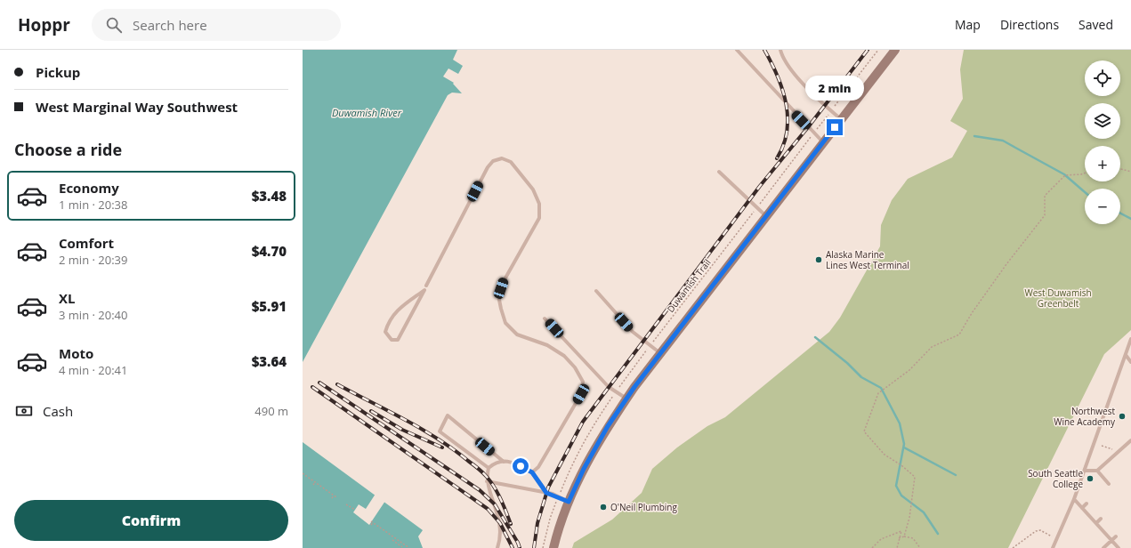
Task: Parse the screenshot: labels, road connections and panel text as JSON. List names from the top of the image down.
{
  "streets": {
    "path": ["Duwamish Trail"]
  },
  "water": ["Duwamish River"],
  "parks": ["West Duwamish Greenbelt"],
  "places": [
    "Alaska Marine Lines West Terminal",
    "Northwest Wine Academy",
    "South Seattle College",
    "O'Neil Plumbing"
  ],
  "page": {
    "header": "Hoppr",
    "search": "Search here",
    "nav": ["Map", "Directions", "Saved"],
    "banner": ["Pickup", "West Marginal Way Southwest"],
    "map_buttons": ["+", "−"],
    "bubble": "2 min",
    "heading": "Choose a ride",
    "list": [
      {
        "name": "Economy",
        "note": "1 min · 20:38",
        "value": "$3.48"
      },
      {
        "name": "Comfort",
        "note": "2 min · 20:39",
        "value": "$4.70"
      },
      {
        "name": "XL",
        "note": "3 min · 20:40",
        "value": "$5.91"
      },
      {
        "name": "Moto",
        "note": "4 min · 20:41",
        "value": "$3.64"
      }
    ],
    "pay": ["Cash", "490 m"],
    "buttons": "Confirm"
  }
}
